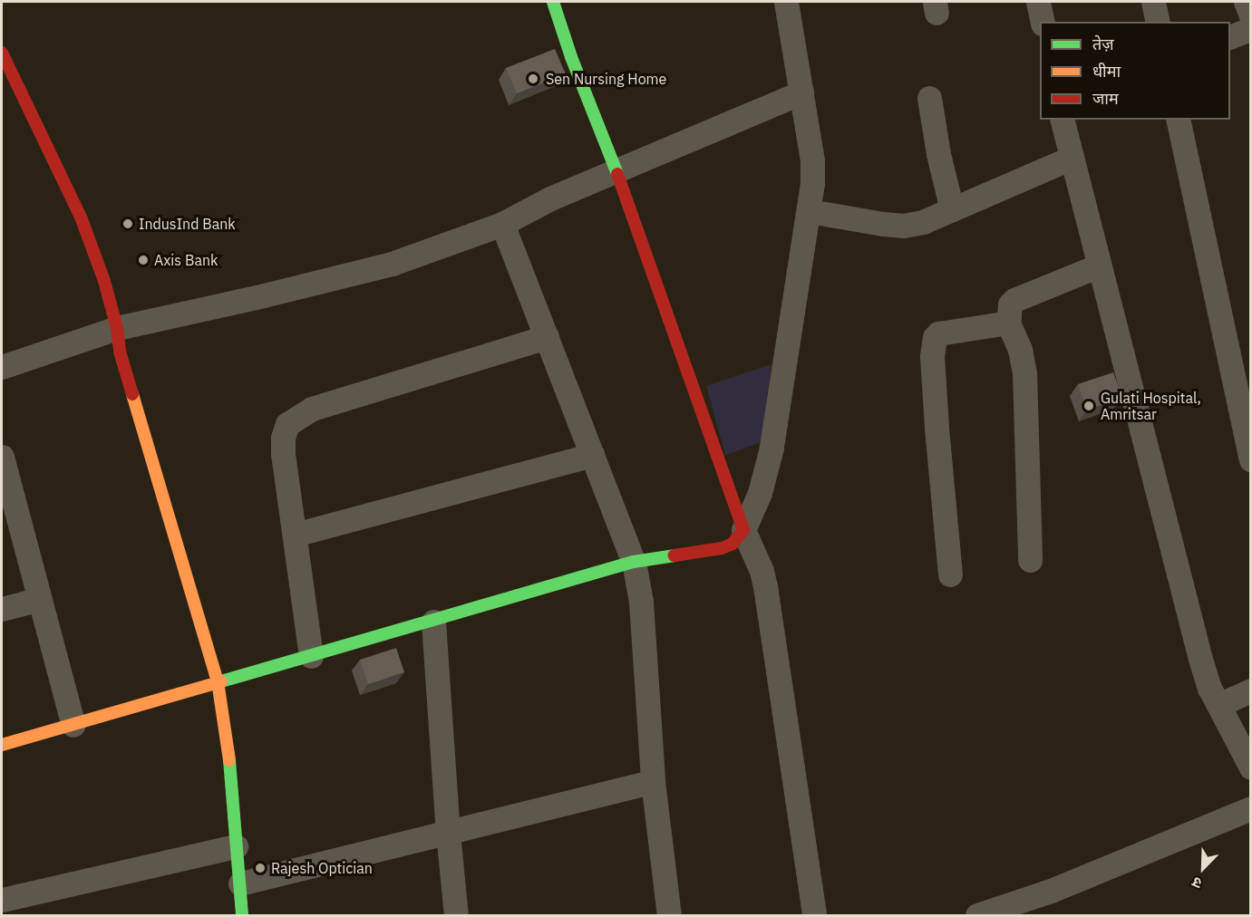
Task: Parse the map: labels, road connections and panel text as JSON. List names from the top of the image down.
{
  "places": [
    "Sen Nursing Home",
    "IndusInd Bank",
    "Axis Bank",
    "Gulati Hospital, Amritsar",
    "Rajesh Optician"
  ],
  "legend": ["तेज़", "धीमा", "जाम"],
  "north": "bottom left"
}
